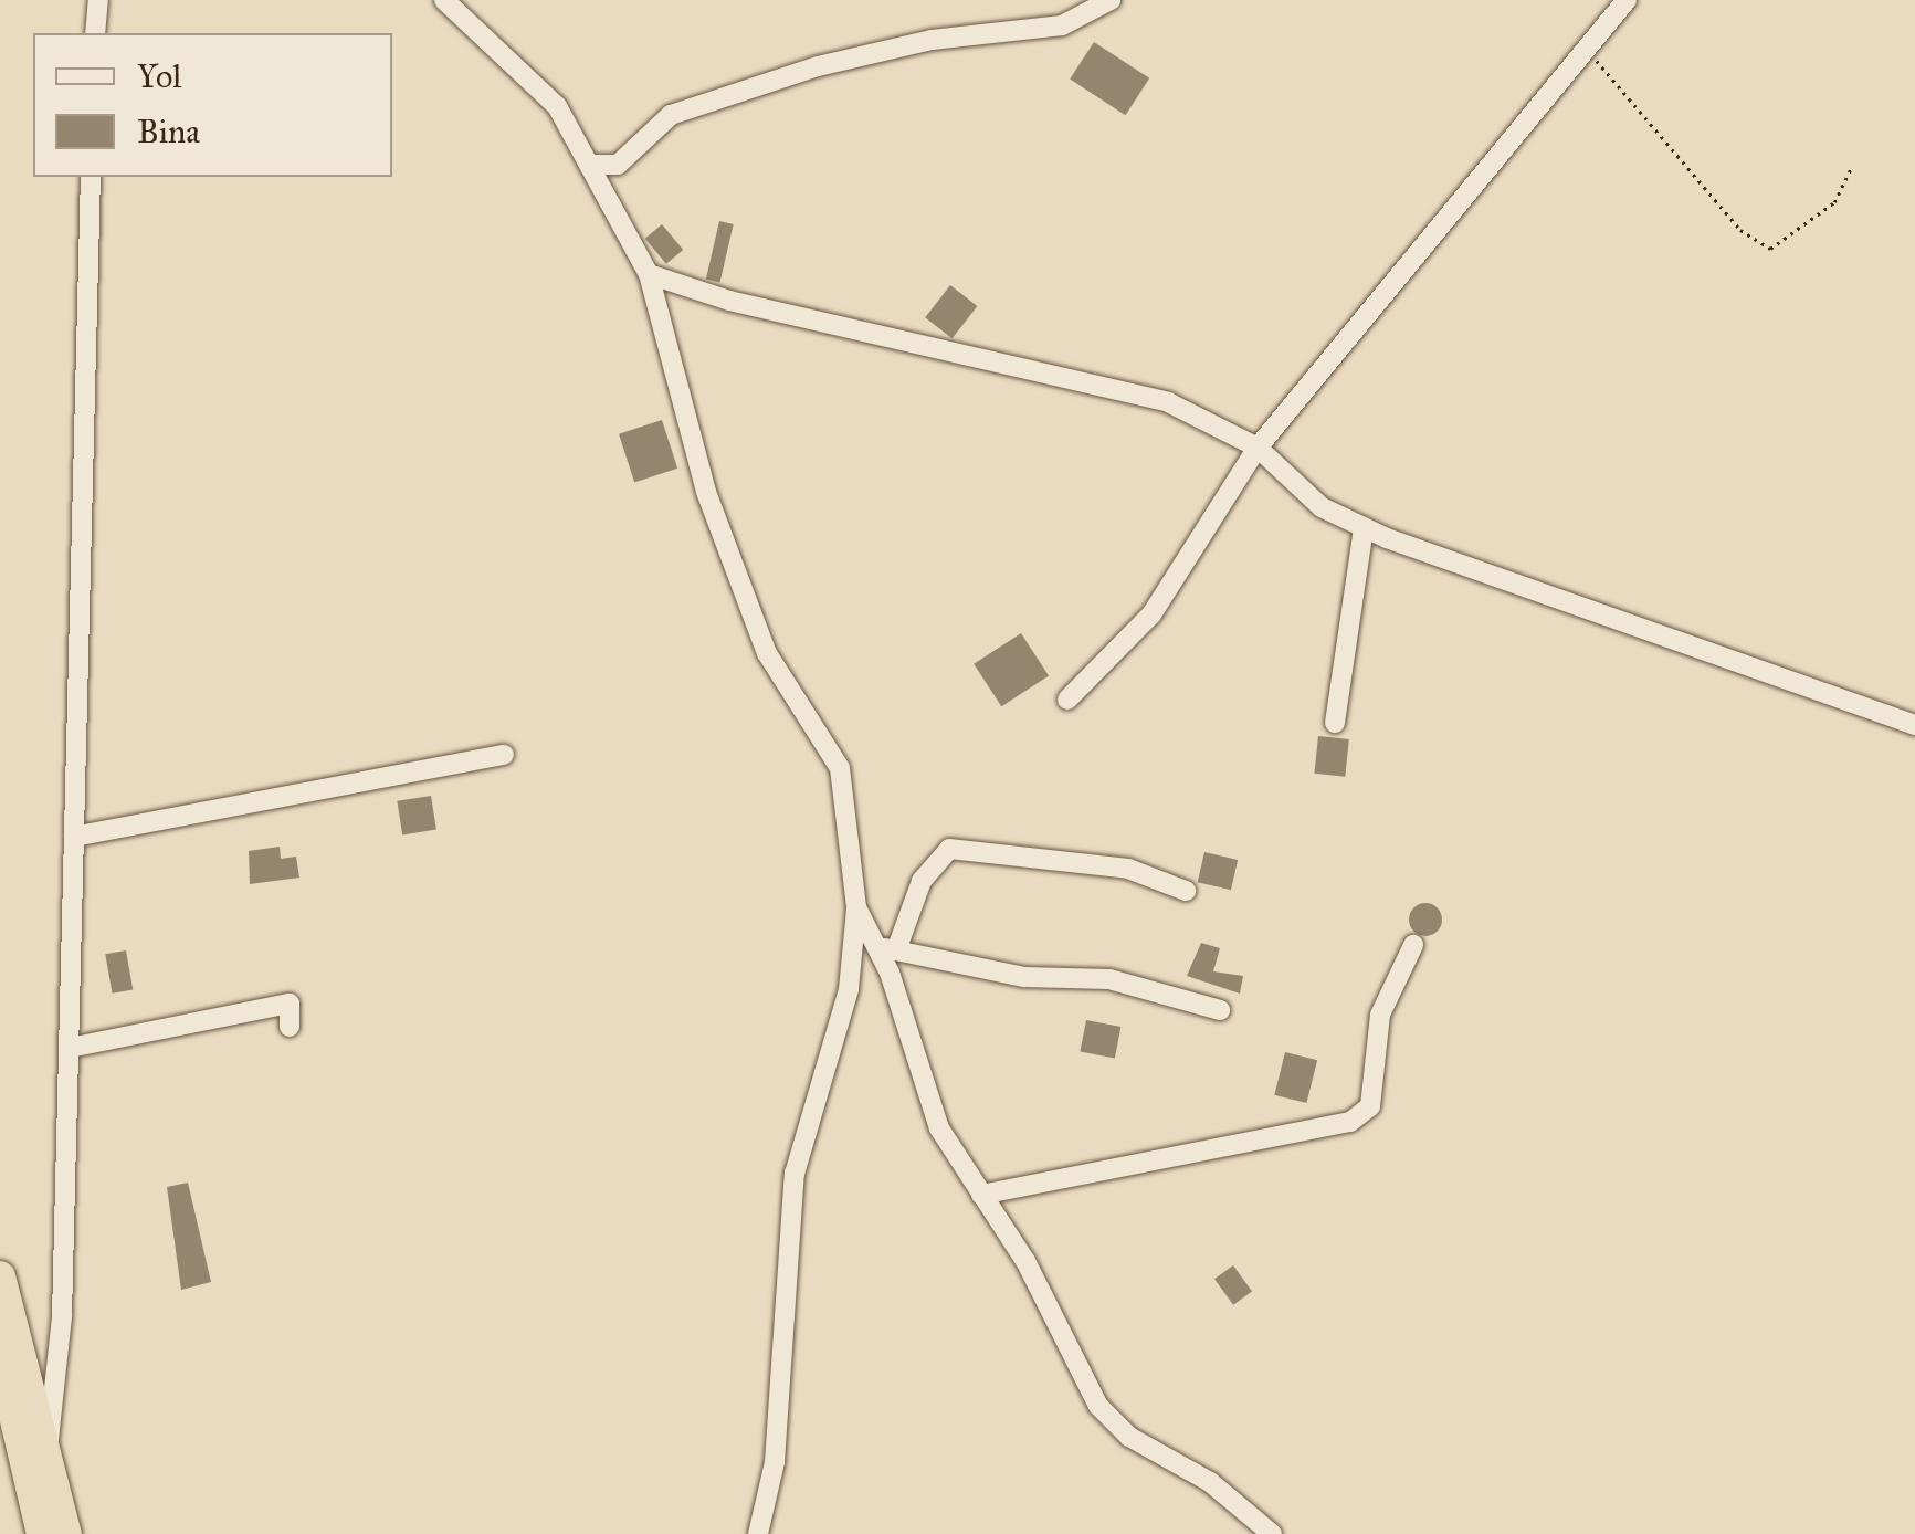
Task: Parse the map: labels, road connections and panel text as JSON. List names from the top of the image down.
{
  "legend": ["Yol", "Bina"]
}
